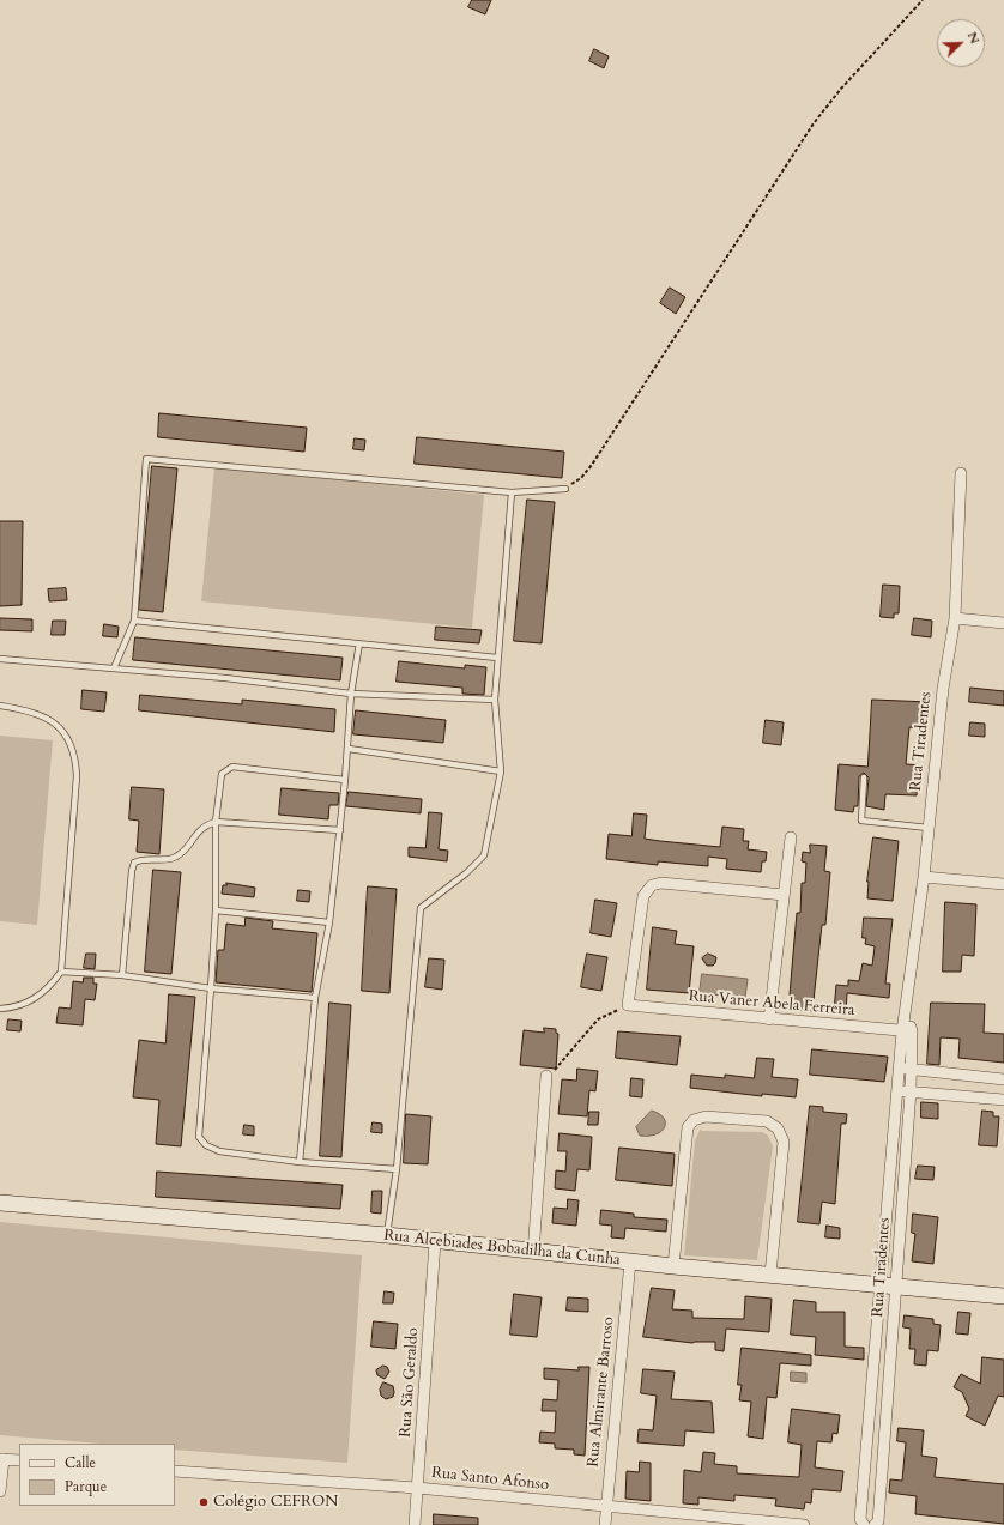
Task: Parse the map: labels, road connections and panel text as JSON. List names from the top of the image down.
{
  "streets": {
    "street": [
      "Rua Tiradentes",
      "Rua Vaner Abela Ferreira",
      "Rua Alcebiades Bobadilha da Cunha",
      "Rua São Geraldo",
      "Rua Almirante Barroso",
      "Rua Santo Afonso"
    ]
  },
  "crossings": [
    ["Rua Tiradentes", "Rua Vaner Abela Ferreira"],
    ["Rua Tiradentes", "Rua Alcebiades Bobadilha da Cunha"],
    ["Rua Alcebiades Bobadilha da Cunha", "Rua São Geraldo"],
    ["Rua Alcebiades Bobadilha da Cunha", "Rua Almirante Barroso"],
    ["Rua São Geraldo", "Rua Santo Afonso"],
    ["Rua Almirante Barroso", "Rua Santo Afonso"]
  ],
  "places": ["Colégio CEFRON"],
  "legend": ["Calle", "Parque"],
  "north": "top right"
}
